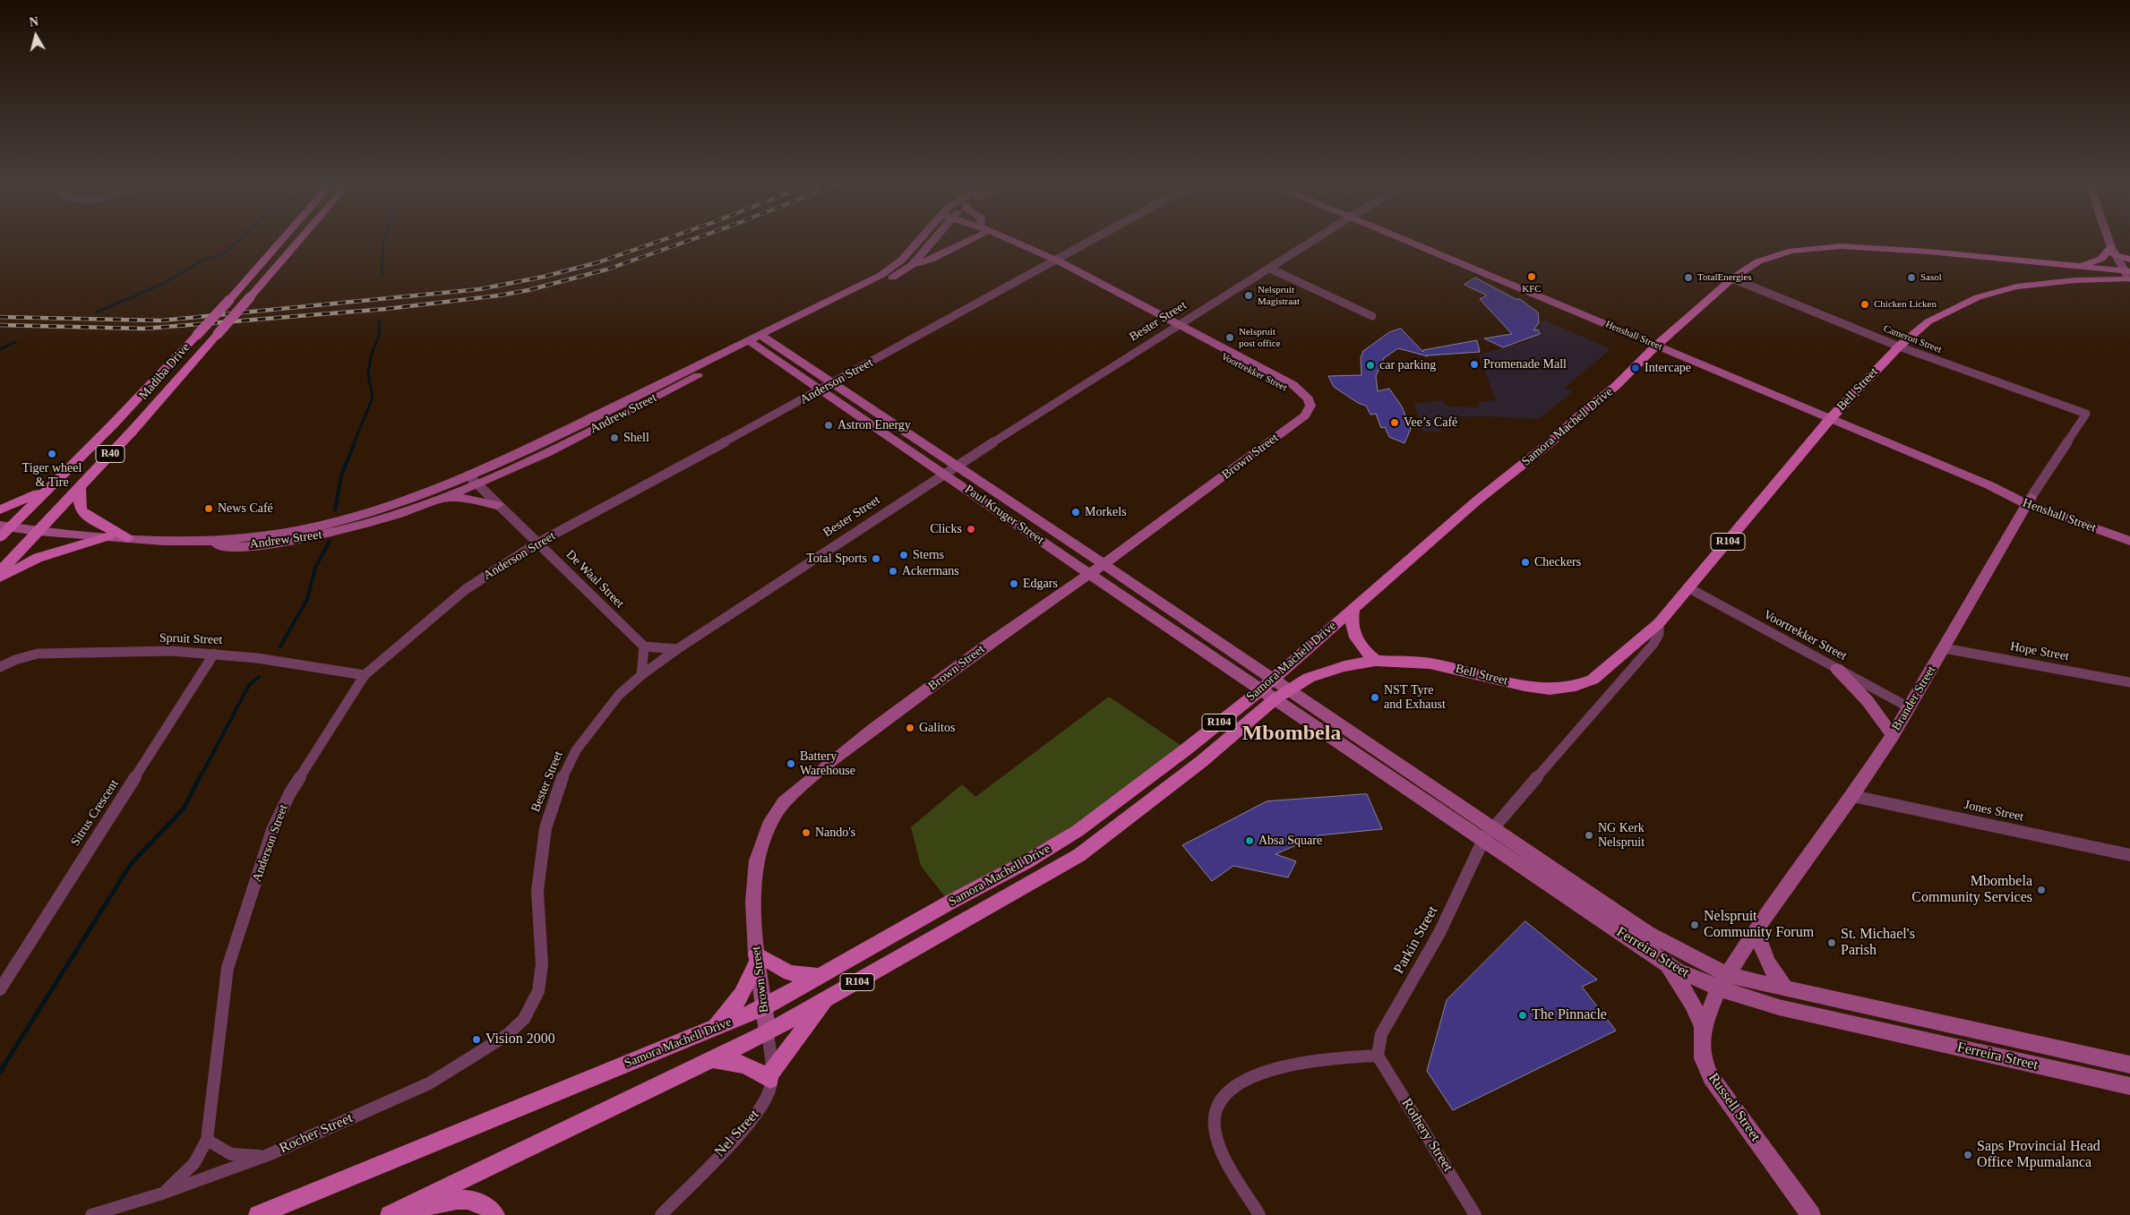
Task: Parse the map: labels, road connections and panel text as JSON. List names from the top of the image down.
{
  "streets": {
    "main road": [
      "Madiba Drive",
      "Bell Street",
      "Samora Machell Drive",
      "R40",
      "R104"
    ],
    "street": [
      "Bester Street",
      "Henshall Street",
      "Cameron Street",
      "Voortrekker Street",
      "Anderson Street",
      "Andrew Street",
      "Brown Street",
      "Paul Kruger Street",
      "De Waal Street",
      "Spruit Street",
      "Hope Street",
      "Brander Street",
      "Jones Street",
      "Sitrus Crescent",
      "Parkin Street",
      "Ferreira Street",
      "Russell Street",
      "Rocher Street",
      "Nel Street",
      "Rothery Street"
    ]
  },
  "crossings": [
    ["Bester Street", "Voortrekker Street"],
    ["Bester Street", "Paul Kruger Street"],
    ["Bester Street", "Rocher Street"],
    ["Henshall Street", "Bell Street"],
    ["Henshall Street", "Samora Machell Drive"],
    ["Henshall Street", "Brander Street"],
    ["Cameron Street", "Bell Street"],
    ["Cameron Street", "Samora Machell Drive"],
    ["Cameron Street", "Brander Street"],
    ["Madiba Drive", "Andrew Street"],
    ["Voortrekker Street", "Anderson Street"],
    ["Voortrekker Street", "Bell Street"],
    ["Voortrekker Street", "Brown Street"],
    ["Voortrekker Street", "Brander Street"],
    ["Anderson Street", "Paul Kruger Street"],
    ["Anderson Street", "De Waal Street"],
    ["Anderson Street", "Spruit Street"],
    ["Anderson Street", "Rocher Street"],
    ["Bell Street", "Samora Machell Drive"],
    ["Bell Street", "Paul Kruger Street"],
    ["Bell Street", "Parkin Street"],
    ["Bell Street", "Ferreira Street"],
    ["Andrew Street", "Paul Kruger Street"],
    ["Andrew Street", "De Waal Street"],
    ["Samora Machell Drive", "Brown Street"],
    ["Samora Machell Drive", "Paul Kruger Street"],
    ["Samora Machell Drive", "Ferreira Street"],
    ["Samora Machell Drive", "Nel Street"],
    ["Brown Street", "Paul Kruger Street"],
    ["Brown Street", "Nel Street"],
    ["Paul Kruger Street", "Ferreira Street"],
    ["Spruit Street", "Sitrus Crescent"],
    ["Hope Street", "Brander Street"],
    ["Brander Street", "Jones Street"],
    ["Brander Street", "Ferreira Street"],
    ["Brander Street", "Russell Street"],
    ["Parkin Street", "Ferreira Street"],
    ["Parkin Street", "Rothery Street"],
    ["Ferreira Street", "Russell Street"]
  ],
  "districts": ["Mbombela"],
  "places": [
    "KFC",
    "TotalEnergies",
    "Sasol",
    "Nelspruit Magistraat",
    "Chicken Licken",
    "Nelspruit post office",
    "Promenade Mall",
    "car parking",
    "Intercape",
    "Vee’s Café",
    "Astron Energy",
    "Shell",
    "Tiger wheel & Tire",
    "News Café",
    "Morkels",
    "Clicks",
    "Sterns",
    "Total Sports",
    "Checkers",
    "Ackermans",
    "Edgars",
    "NST Tyre and Exhaust",
    "Galitos",
    "Battery Warehouse",
    "Nando's",
    "NG Kerk Nelspruit",
    "Absa Square",
    "Mbombela Community Services",
    "Nelspruit Community Forum",
    "St. Michael's Parish",
    "The Pinnacle",
    "Vision 2000",
    "Saps Provincial Head Office Mpumalanca"
  ],
  "north": "top"
}
